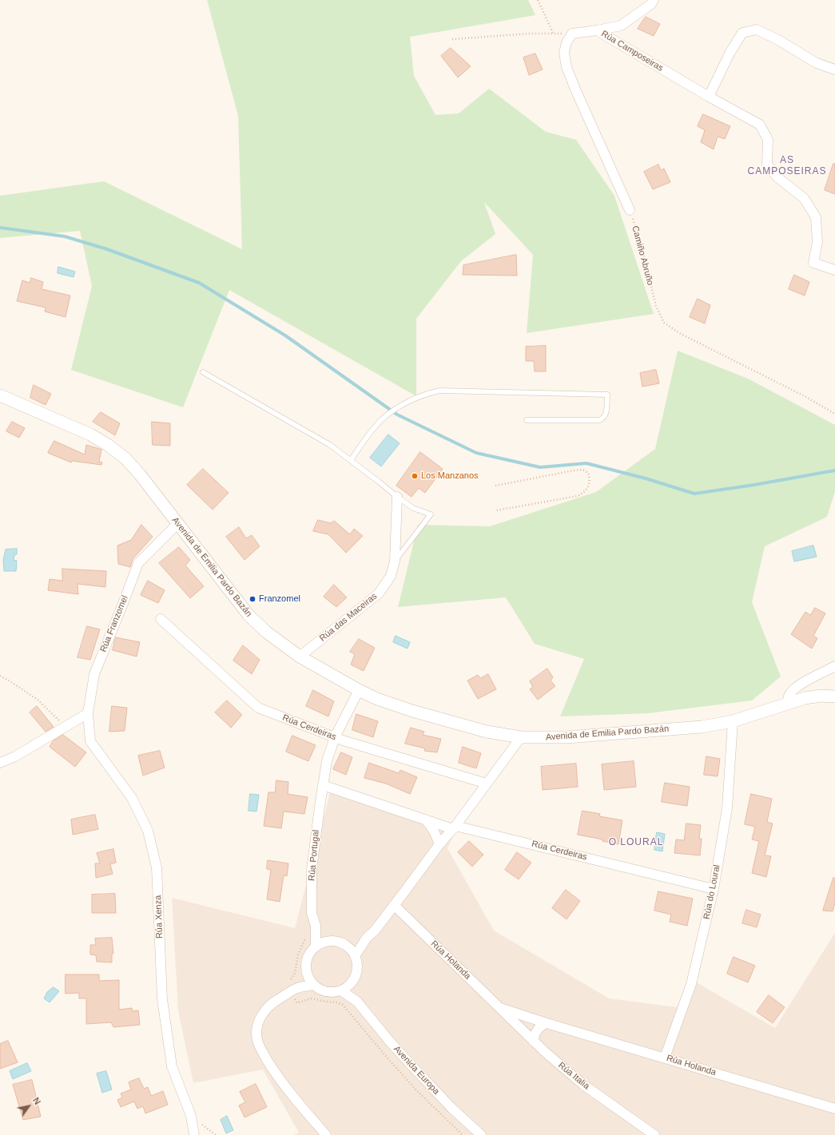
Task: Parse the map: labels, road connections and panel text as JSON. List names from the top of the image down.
{
  "streets": {
    "street": [
      "Rúa Camposeiras",
      "Avenida de Emilia Pardo Bazán",
      "Rúa das Maceiras",
      "Rúa Franzomel",
      "Rúa Cerdeiras",
      "Rúa Portugal",
      "Rúa do Loural",
      "Rúa Xenza",
      "Rúa Holanda",
      "Avenida Europa",
      "Rúa Italia"
    ],
    "path": ["Camiño Abruño"]
  },
  "crossings": [
    ["Avenida de Emilia Pardo Bazán", "Rúa das Maceiras"],
    ["Avenida de Emilia Pardo Bazán", "Rúa Franzomel"],
    ["Avenida de Emilia Pardo Bazán", "Rúa Portugal"],
    ["Avenida de Emilia Pardo Bazán", "Rúa do Loural"],
    ["Rúa Franzomel", "Rúa Xenza"],
    ["Rúa Cerdeiras", "Rúa Portugal"],
    ["Rúa Cerdeiras", "Rúa do Loural"],
    ["Rúa Portugal", "Avenida Europa"],
    ["Rúa do Loural", "Rúa Holanda"],
    ["Rúa Holanda", "Rúa Italia"]
  ],
  "districts": ["AS CAMPOSEIRAS", "O LOURAL"],
  "places": ["Los Manzanos", "Franzomel"],
  "north": "top right"
}
